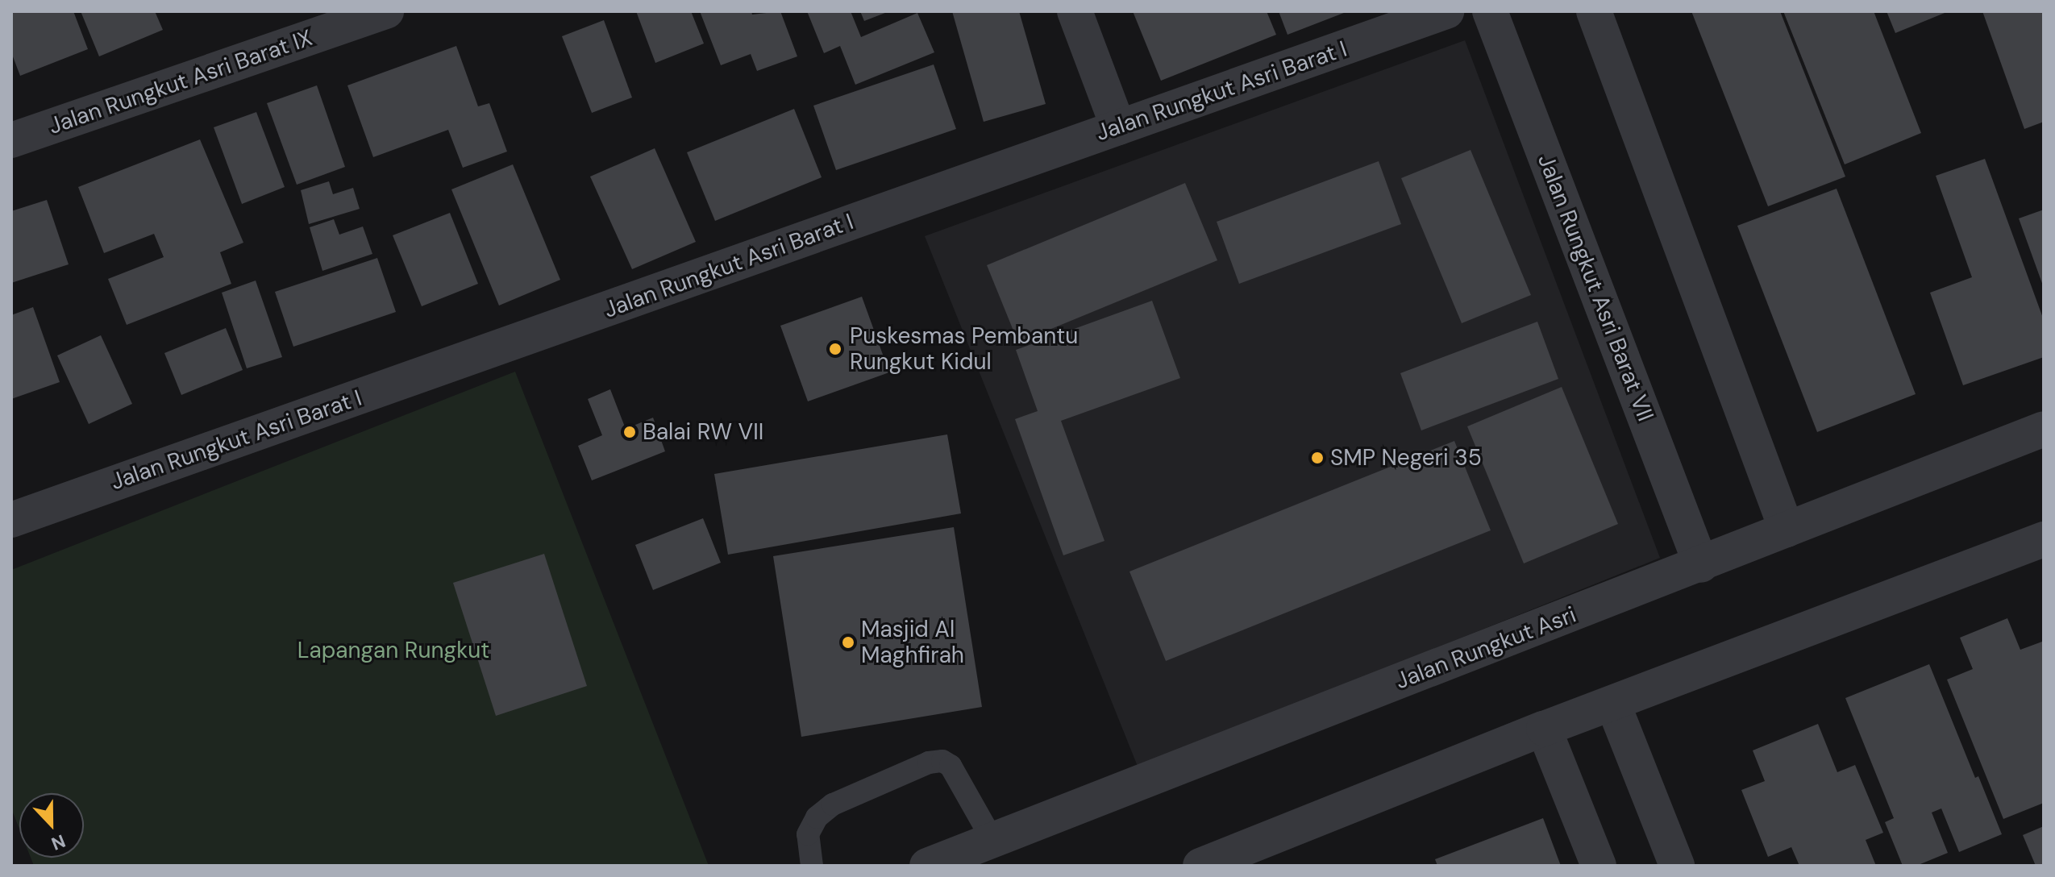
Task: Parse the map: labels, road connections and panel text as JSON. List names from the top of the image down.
{
  "streets": {
    "street": [
      "Jalan Rungkut Asri Barat IX",
      "Jalan Rungkut Asri Barat I",
      "Jalan Rungkut Asri Barat VII",
      "Jalan Rungkut Asri"
    ]
  },
  "crossings": [
    ["Jalan Rungkut Asri Barat VII", "Jalan Rungkut Asri"]
  ],
  "parks": ["Lapangan Rungkut"],
  "places": [
    "Puskesmas Pembantu Rungkut Kidul",
    "Balai RW VII",
    "SMP Negeri 35",
    "Masjid Al Maghfirah"
  ],
  "north": "bottom"
}
